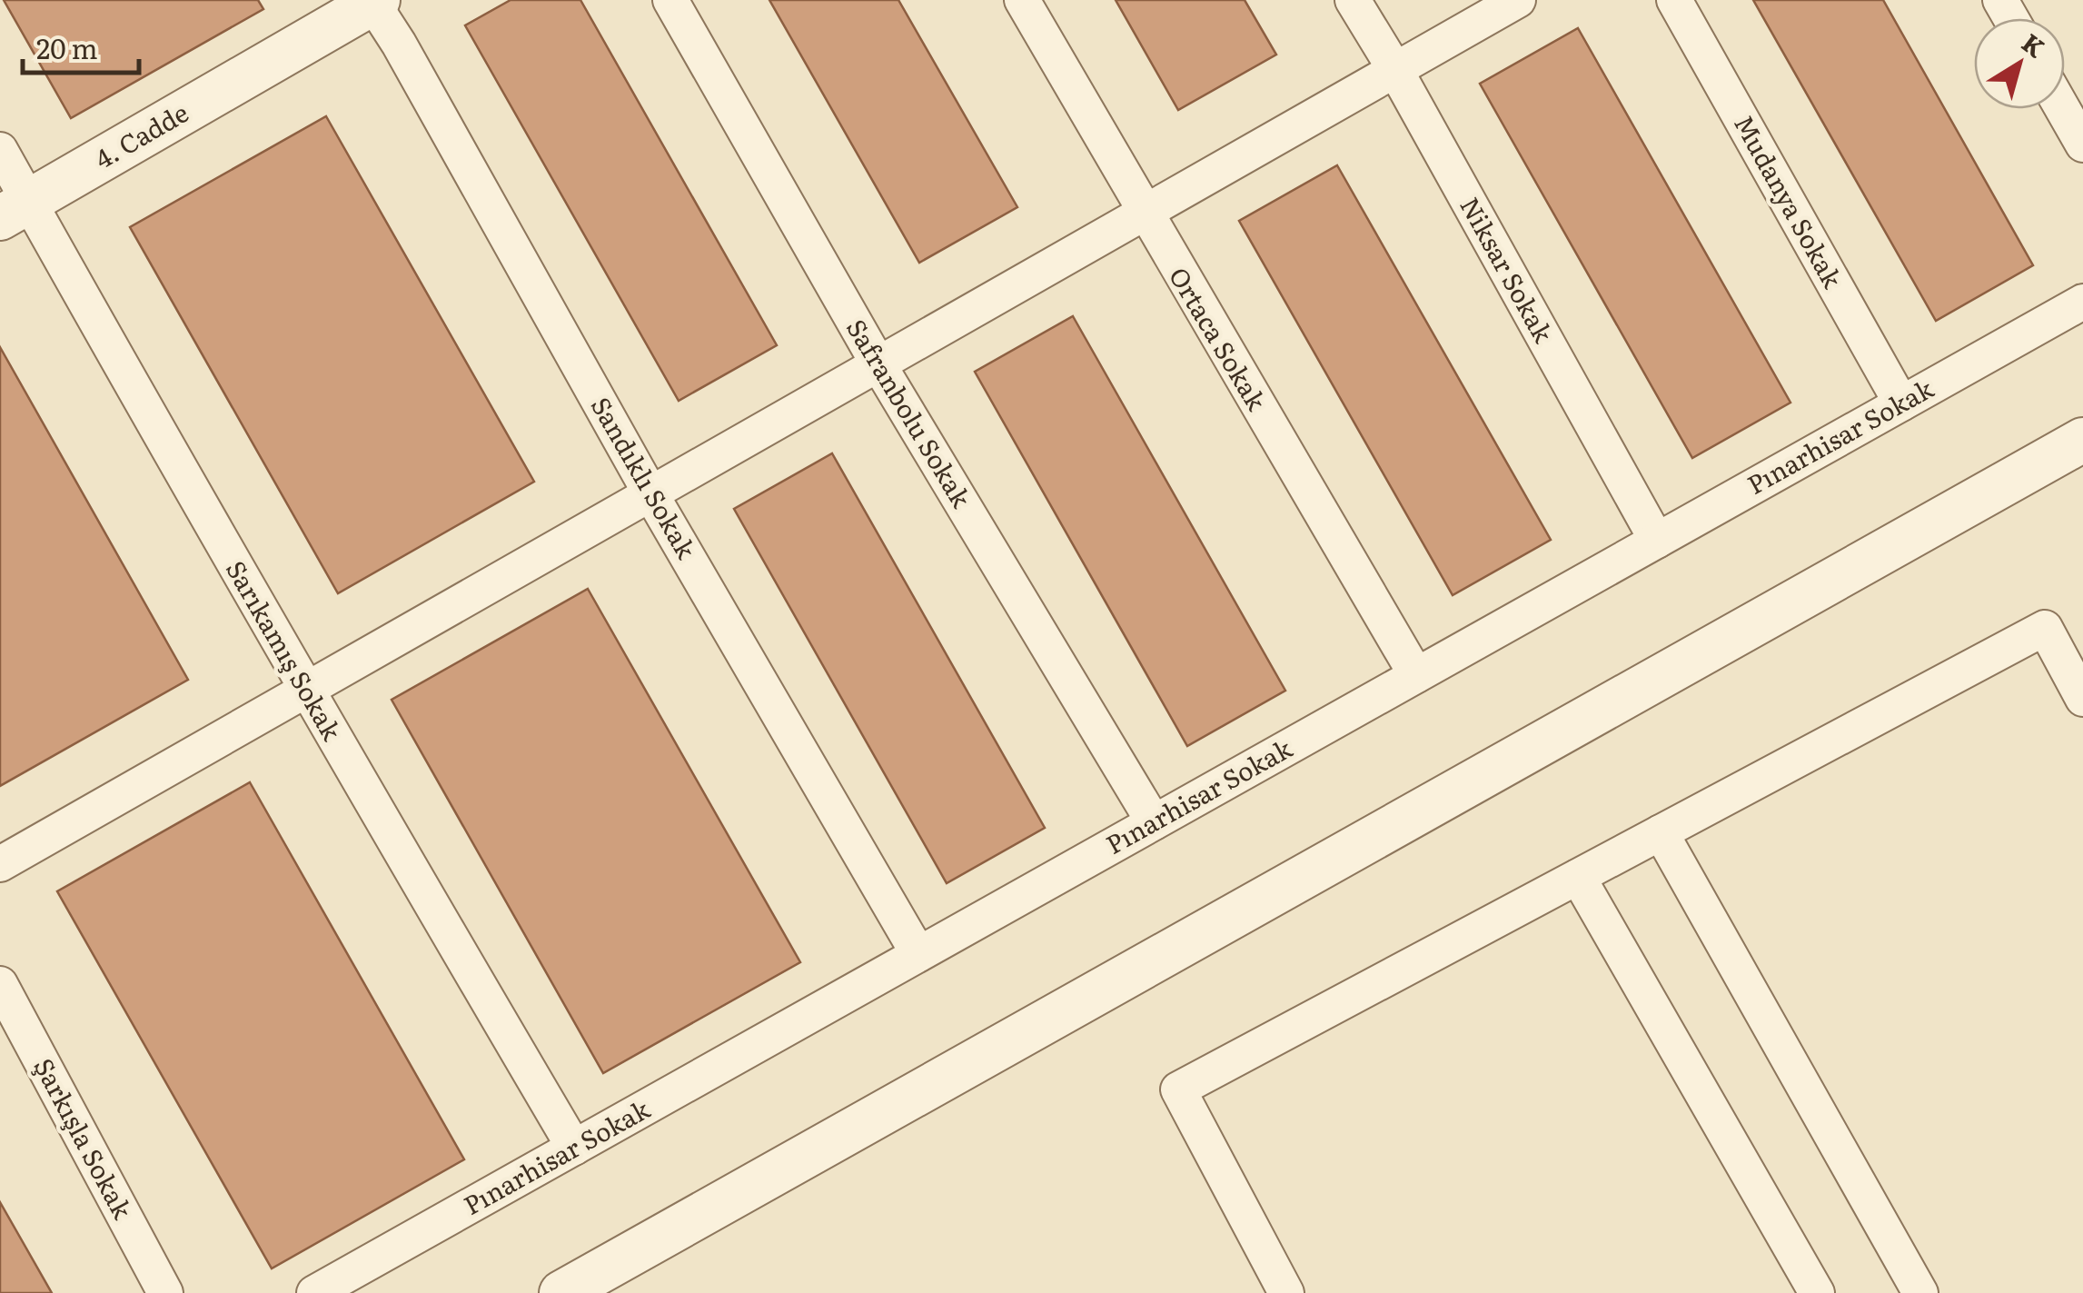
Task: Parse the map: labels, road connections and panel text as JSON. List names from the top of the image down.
{
  "streets": {
    "street": [
      "4. Cadde",
      "Mudanya Sokak",
      "Niksar Sokak",
      "Ortaca Sokak",
      "Safranbolu Sokak",
      "Pınarhisar Sokak",
      "Sandıklı Sokak",
      "Sarıkamış Sokak",
      "Şarkışla Sokak"
    ]
  },
  "crossings": [
    ["4. Cadde", "Sandıklı Sokak"],
    ["4. Cadde", "Sarıkamış Sokak"],
    ["Mudanya Sokak", "Pınarhisar Sokak"],
    ["Niksar Sokak", "Pınarhisar Sokak"],
    ["Ortaca Sokak", "Pınarhisar Sokak"],
    ["Safranbolu Sokak", "Pınarhisar Sokak"],
    ["Pınarhisar Sokak", "Sandıklı Sokak"],
    ["Pınarhisar Sokak", "Sarıkamış Sokak"]
  ],
  "scale_bar": "20 m",
  "north": "top right"
}
